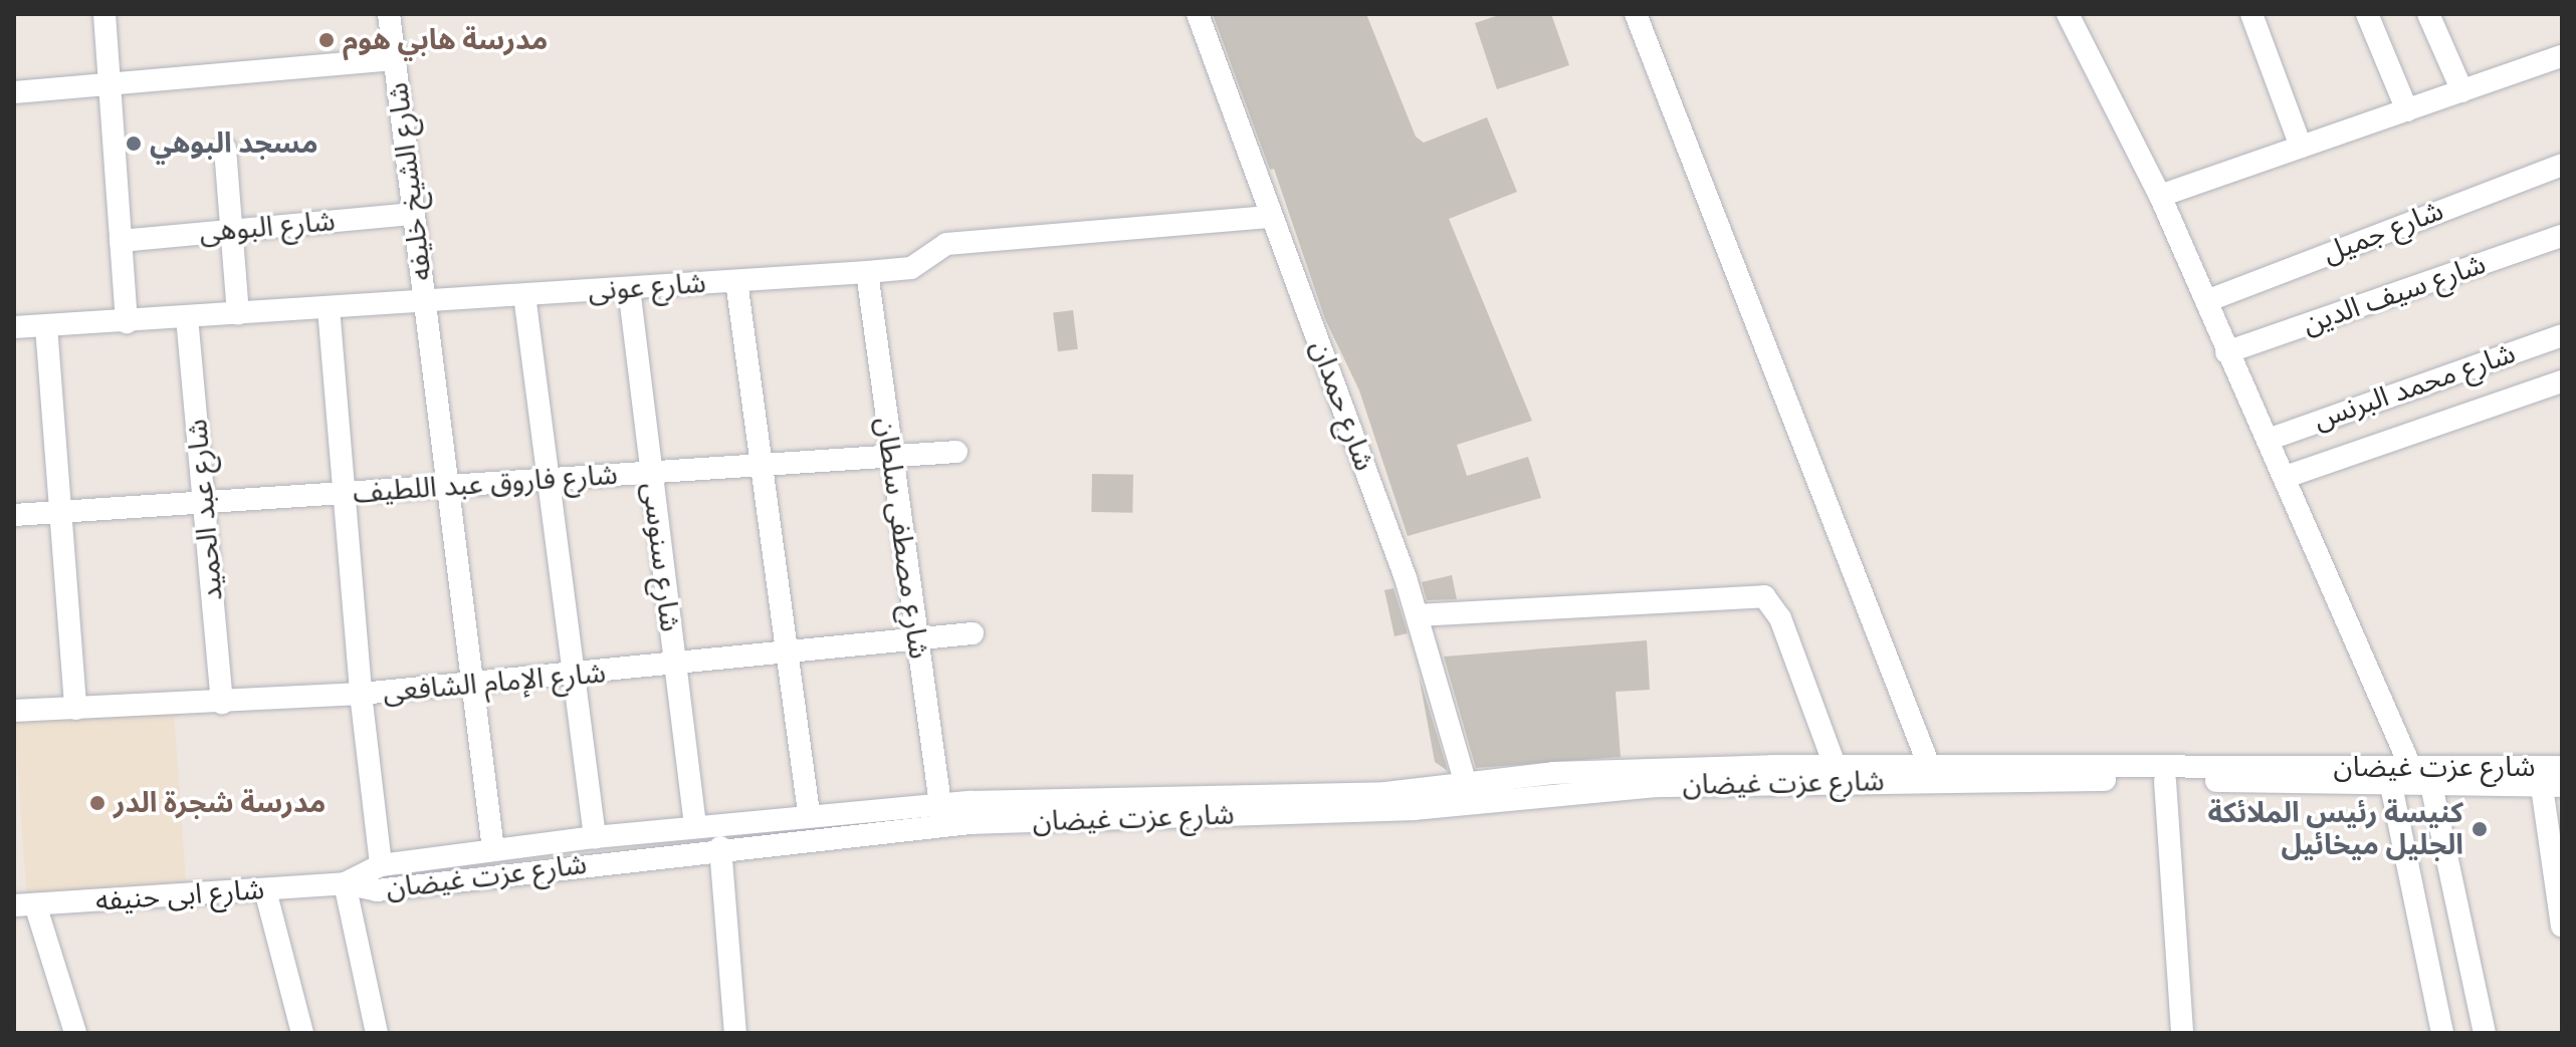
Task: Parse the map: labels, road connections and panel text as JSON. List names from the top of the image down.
{
  "streets": {
    "street": [
      "شارع الشيخ خليفه",
      "شارع البوهى",
      "شارع جميل",
      "شارع عونى",
      "شارع سيف الدين",
      "شارع محمد البرنس",
      "شارع حمدان",
      "شارع فاروق عبد اللطيف",
      "شارع عبد الحميد",
      "شارع مصطفى سلطان",
      "شارع سنوسى",
      "شارع الإمام الشافعى",
      "شارع عزت غيضان",
      "شارع ابى حنيفه"
    ]
  },
  "crossings": [
    ["شارع الشيخ خليفه", "شارع البوهى"],
    ["شارع الشيخ خليفه", "شارع عونى"],
    ["شارع الشيخ خليفه", "شارع فاروق عبد اللطيف"],
    ["شارع الشيخ خليفه", "شارع الإمام الشافعى"],
    ["شارع الشيخ خليفه", "شارع عزت غيضان"],
    ["شارع عونى", "شارع حمدان"],
    ["شارع عونى", "شارع عبد الحميد"],
    ["شارع عونى", "شارع مصطفى سلطان"],
    ["شارع عونى", "شارع سنوسى"],
    ["شارع حمدان", "شارع عزت غيضان"],
    ["شارع فاروق عبد اللطيف", "شارع عبد الحميد"],
    ["شارع فاروق عبد اللطيف", "شارع مصطفى سلطان"],
    ["شارع فاروق عبد اللطيف", "شارع سنوسى"],
    ["شارع عبد الحميد", "شارع الإمام الشافعى"],
    ["شارع مصطفى سلطان", "شارع الإمام الشافعى"],
    ["شارع مصطفى سلطان", "شارع عزت غيضان"],
    ["شارع سنوسى", "شارع الإمام الشافعى"],
    ["شارع سنوسى", "شارع عزت غيضان"],
    ["شارع عزت غيضان", "شارع ابى حنيفه"]
  ],
  "places": [
    "مدرسة هابي هوم",
    "مسجد البوهي",
    "مدرسة شجرة الدر",
    "كنيسة رئيس الملائكة الجليل ميخائيل"
  ]
}
